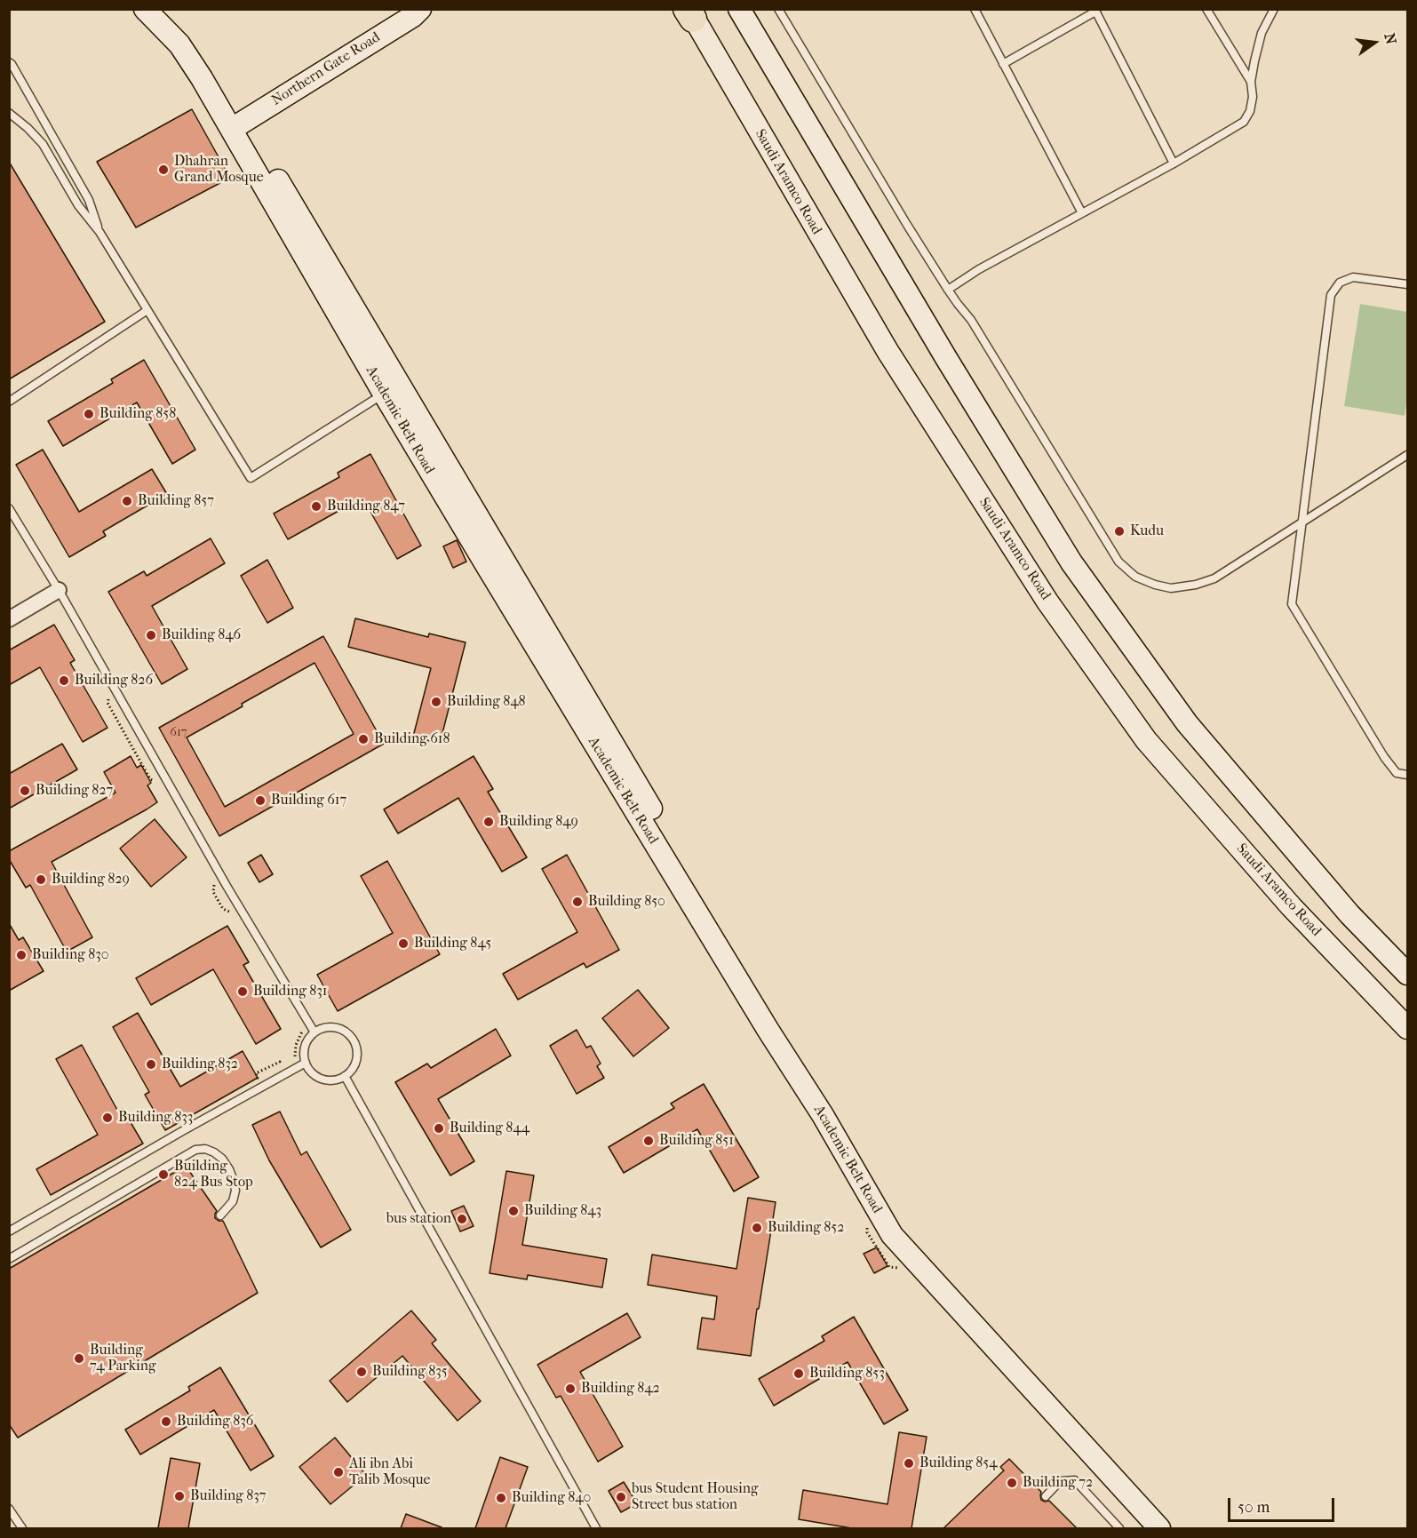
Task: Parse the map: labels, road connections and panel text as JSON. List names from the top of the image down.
{
  "streets": {
    "street": ["Northern Gate Road", "Saudi Aramco Road", "Academic Belt Road"]
  },
  "crossings": [
    ["Northern Gate Road", "Academic Belt Road"]
  ],
  "places": [
    "Dhahran Grand Mosque",
    "Building 858",
    "Building 857",
    "Building 847",
    "Kudu",
    "Building 846",
    "Building 826",
    "Building 848",
    "Building 618",
    "Building 827",
    "Building 617",
    "Building 849",
    "Building 829",
    "Building 850",
    "Building 845",
    "Building 830",
    "Building 831",
    "Building 832",
    "Building 833",
    "Building 844",
    "Building 851",
    "Building 824 Bus Stop",
    "Building 843",
    "bus station",
    "Building 852",
    "Building 74 Parking",
    "Building 835",
    "Building 853",
    "Building 842",
    "Building 836",
    "Building 854",
    "Ali ibn Abi Talib Mosque",
    "Building 72",
    "Building 837",
    "bus Student Housing Street bus station",
    "Building 840"
  ],
  "house_numbers": ["617"],
  "scale_bar": "50 m",
  "north": "right"
}
